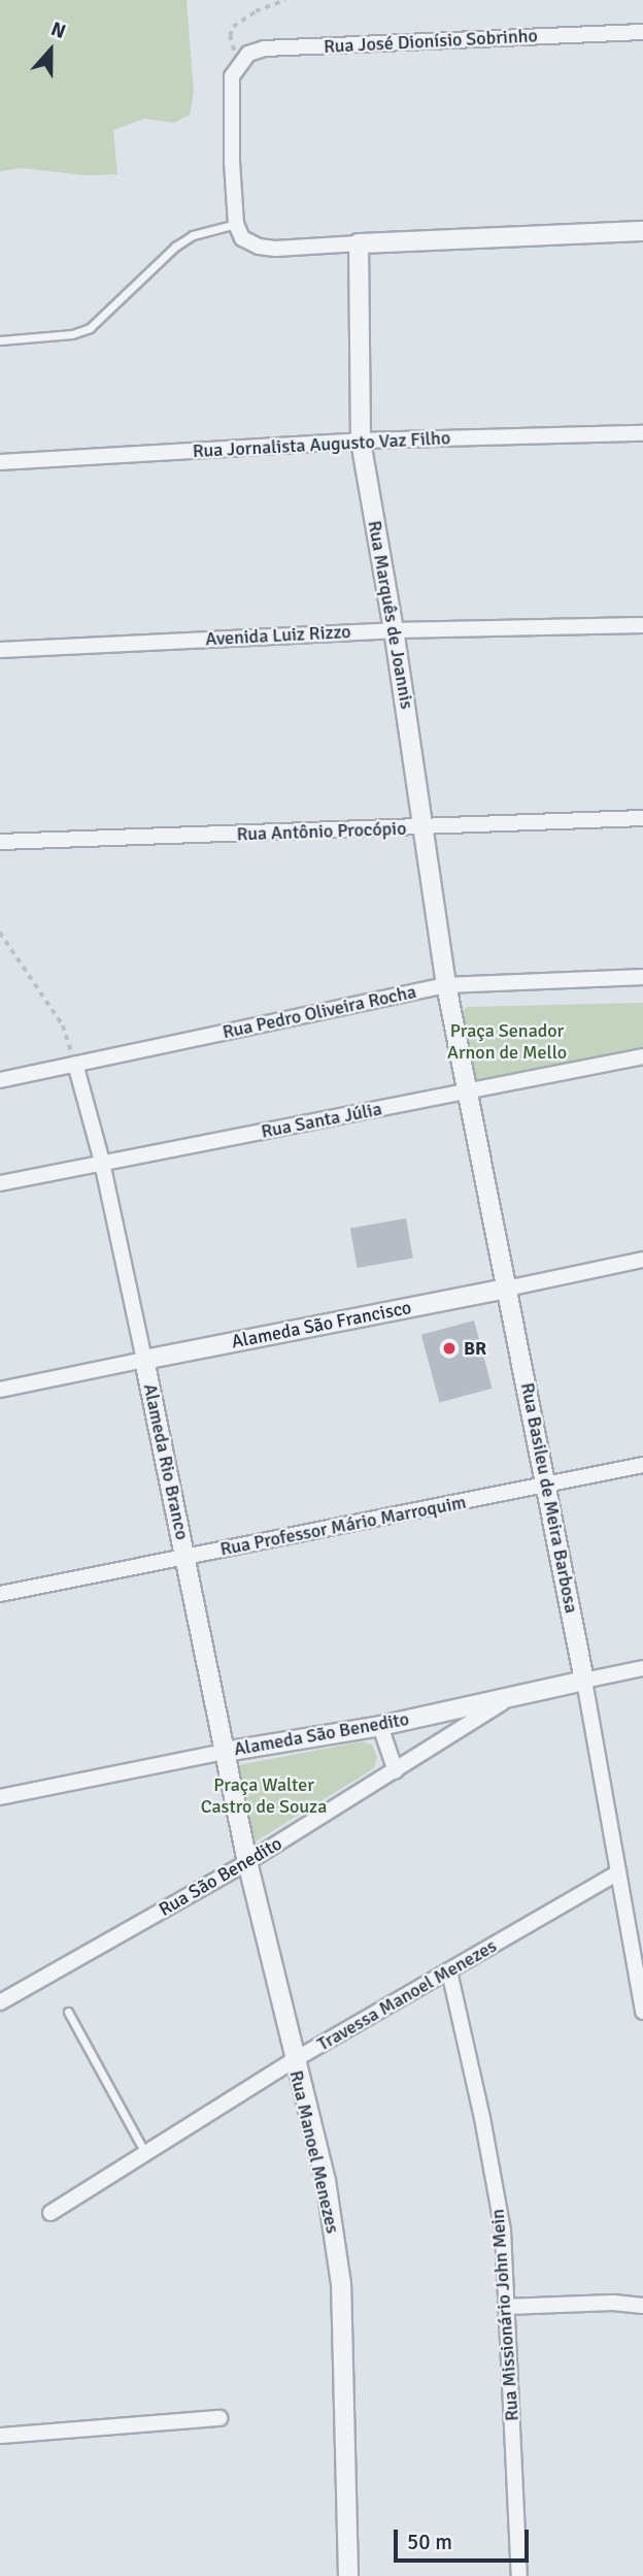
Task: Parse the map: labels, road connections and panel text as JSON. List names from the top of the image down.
{
  "streets": {
    "street": [
      "Rua José Dionísio Sobrinho",
      "Rua Jornalista Augusto Vaz Filho",
      "Rua Marquês de Joannis",
      "Avenida Luiz Rizzo",
      "Rua Antônio Procópio",
      "Rua Pedro Oliveira Rocha",
      "Rua Santa Júlia",
      "Alameda São Francisco",
      "Alameda Rio Branco",
      "Rua Basileu de Meira Barbosa",
      "Rua Professor Mário Marroquim",
      "Alameda São Benedito",
      "Rua São Benedito",
      "Travessa Manoel Menezes",
      "Rua Manoel Menezes",
      "Rua Missionário John Mein"
    ]
  },
  "crossings": [
    ["Rua Jornalista Augusto Vaz Filho", "Rua Marquês de Joannis"],
    ["Rua Marquês de Joannis", "Avenida Luiz Rizzo"],
    ["Rua Marquês de Joannis", "Rua Antônio Procópio"],
    ["Rua Marquês de Joannis", "Rua Pedro Oliveira Rocha"],
    ["Rua Marquês de Joannis", "Rua Basileu de Meira Barbosa"],
    ["Rua Pedro Oliveira Rocha", "Alameda Rio Branco"],
    ["Rua Pedro Oliveira Rocha", "Rua Basileu de Meira Barbosa"],
    ["Rua Santa Júlia", "Alameda Rio Branco"],
    ["Rua Santa Júlia", "Rua Basileu de Meira Barbosa"],
    ["Alameda São Francisco", "Alameda Rio Branco"],
    ["Alameda São Francisco", "Rua Basileu de Meira Barbosa"],
    ["Alameda Rio Branco", "Rua Professor Mário Marroquim"],
    ["Alameda Rio Branco", "Alameda São Benedito"],
    ["Alameda Rio Branco", "Rua São Benedito"],
    ["Alameda Rio Branco", "Rua Manoel Menezes"],
    ["Rua Basileu de Meira Barbosa", "Rua Professor Mário Marroquim"],
    ["Rua Basileu de Meira Barbosa", "Alameda São Benedito"],
    ["Rua Basileu de Meira Barbosa", "Travessa Manoel Menezes"],
    ["Alameda São Benedito", "Rua São Benedito"],
    ["Rua São Benedito", "Rua Manoel Menezes"],
    ["Travessa Manoel Menezes", "Rua Manoel Menezes"],
    ["Travessa Manoel Menezes", "Rua Missionário John Mein"]
  ],
  "parks": ["Praça Senador Arnon de Mello", "Praça Walter Castro de Souza"],
  "places": ["BR"],
  "scale_bar": "50 m",
  "north": "top"
}
